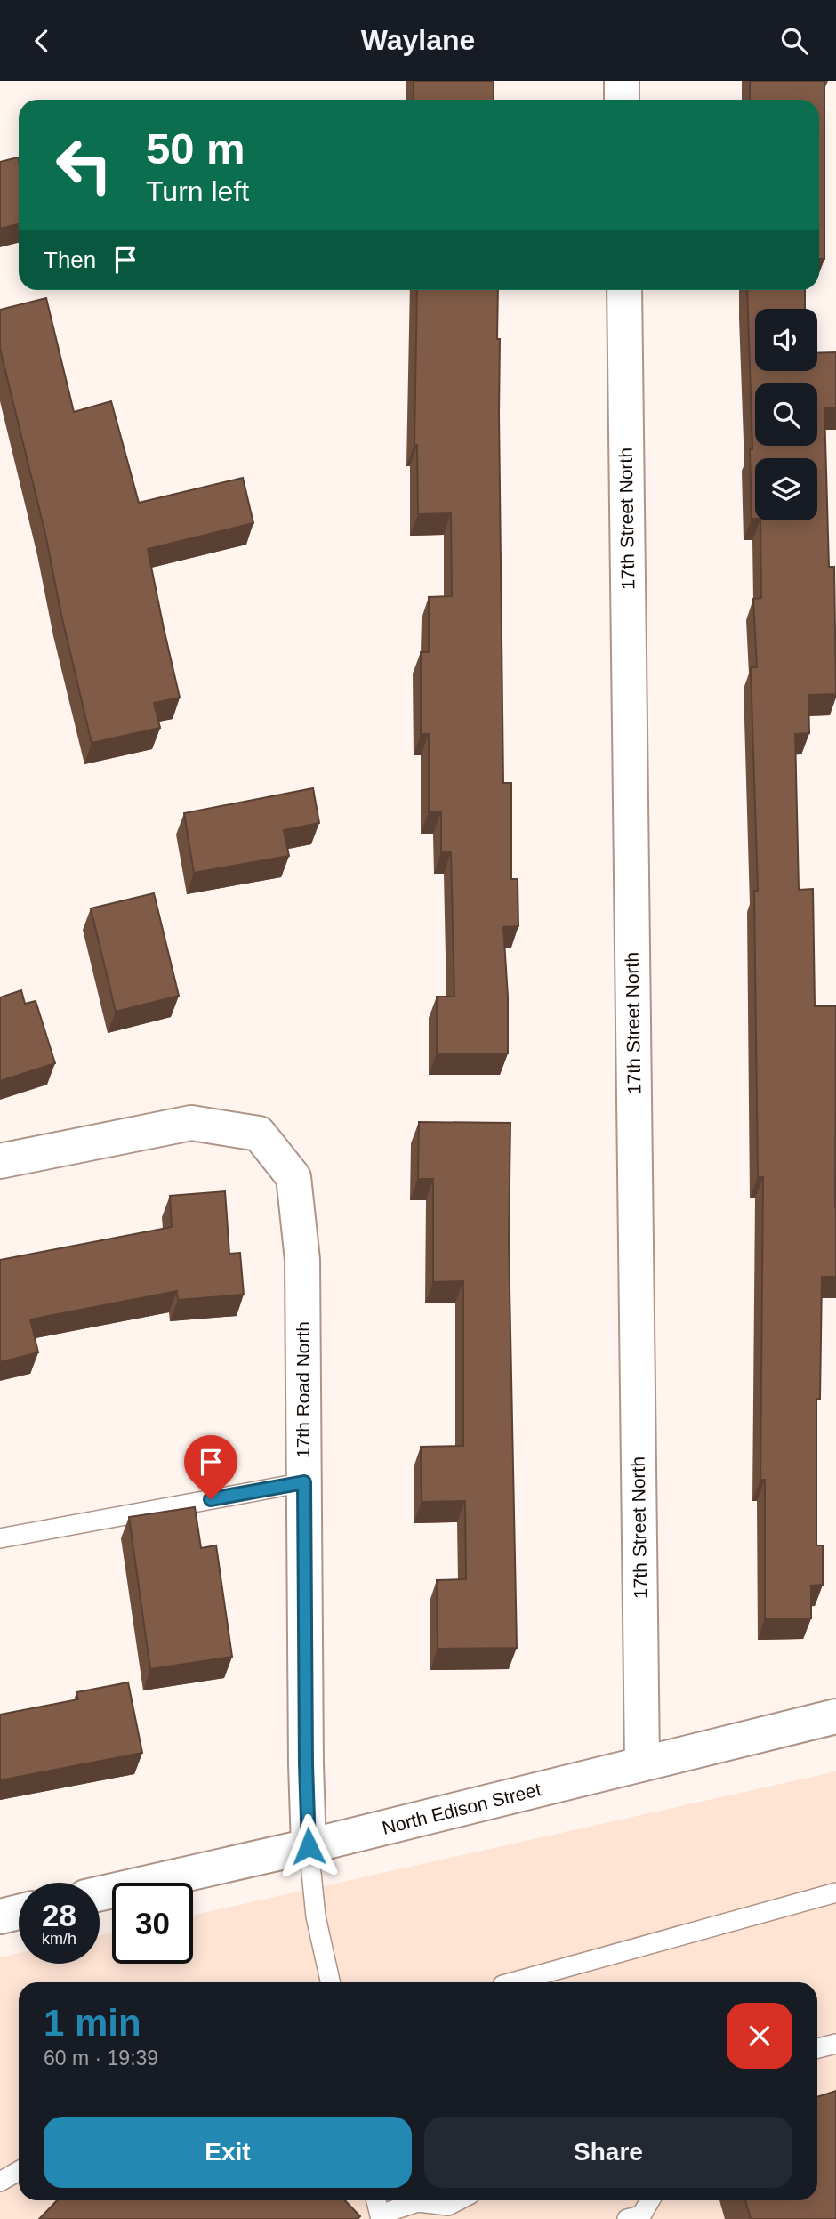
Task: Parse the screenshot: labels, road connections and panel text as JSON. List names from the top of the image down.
{
  "streets": {
    "street": ["17th Street North", "17th Road North", "North Edison Street"]
  },
  "crossings": [
    ["17th Street North", "North Edison Street"],
    ["17th Road North", "North Edison Street"]
  ],
  "page": {
    "header": "Waylane",
    "turn": ["50 m", "Turn left"],
    "then": "Then",
    "speed": "28 km/h",
    "limit": "30",
    "heading": ["1 min", "60 m · 19:39"],
    "buttons": ["Exit", "Share"]
  }
}
